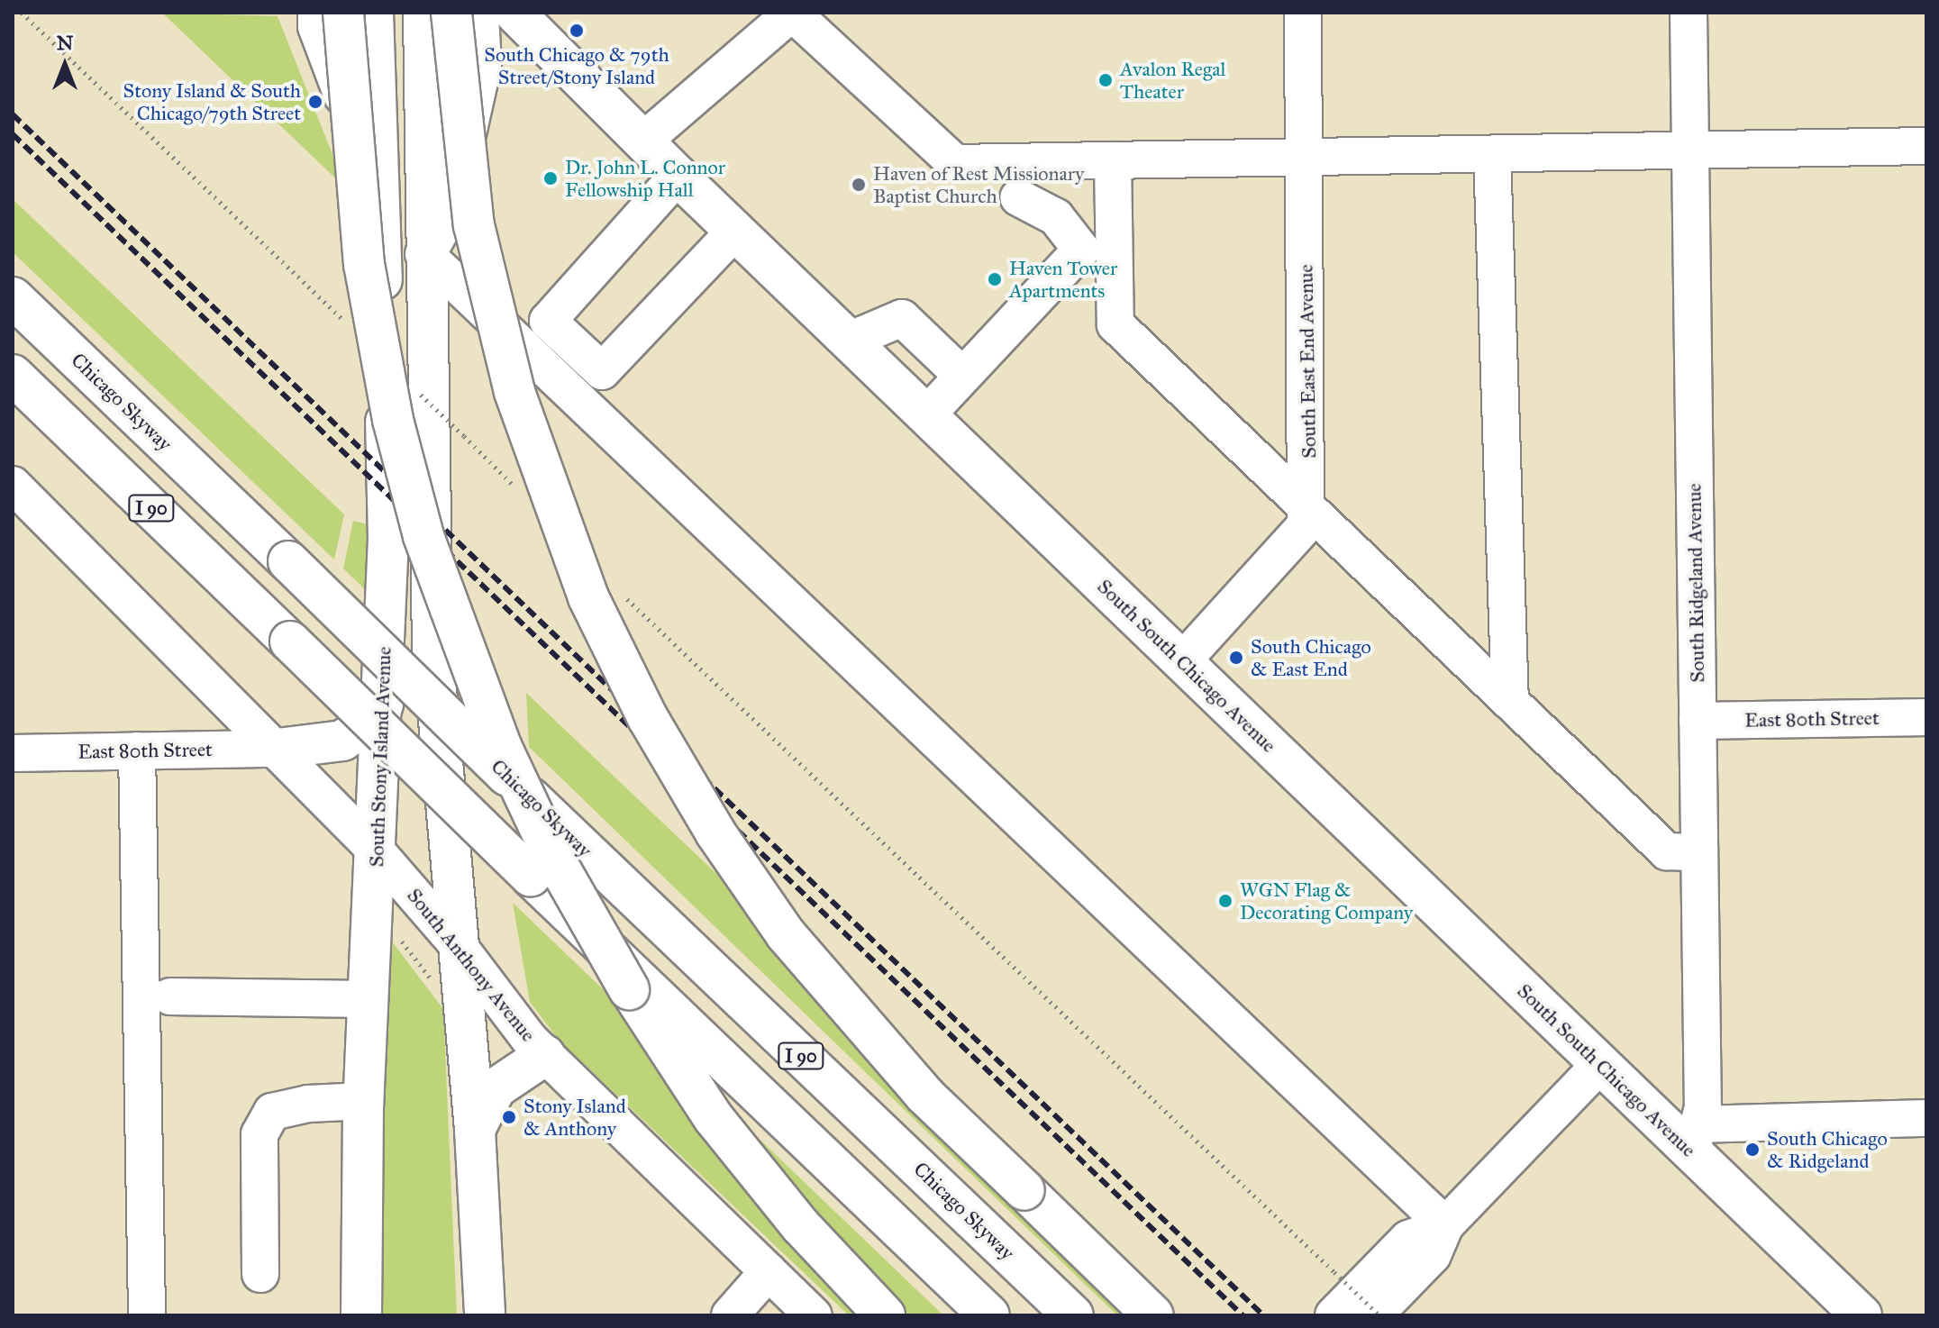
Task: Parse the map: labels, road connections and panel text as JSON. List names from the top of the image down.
{
  "streets": {
    "main road": [
      "Chicago Skyway",
      "I 90",
      "South South Chicago Avenue",
      "South Stony Island Avenue"
    ],
    "street": [
      "South East End Avenue",
      "South Ridgeland Avenue",
      "East 80th Street",
      "South Anthony Avenue"
    ]
  },
  "crossings": [
    ["South East End Avenue", "South South Chicago Avenue"],
    ["South Ridgeland Avenue", "South South Chicago Avenue"],
    ["South Ridgeland Avenue", "East 80th Street"],
    ["East 80th Street", "South Anthony Avenue"],
    ["South Stony Island Avenue", "South Anthony Avenue"]
  ],
  "places": [
    "South Chicago & 79th Street/Stony Island",
    "Avalon Regal Theater",
    "Stony Island & South Chicago/79th Street",
    "Dr. John L. Connor Fellowship Hall",
    "Haven of Rest Missionary Baptist Church",
    "Haven Tower Apartments",
    "South Chicago & East End",
    "WGN Flag & Decorating Company",
    "Stony Island & Anthony",
    "South Chicago & Ridgeland"
  ],
  "north": "top"
}
